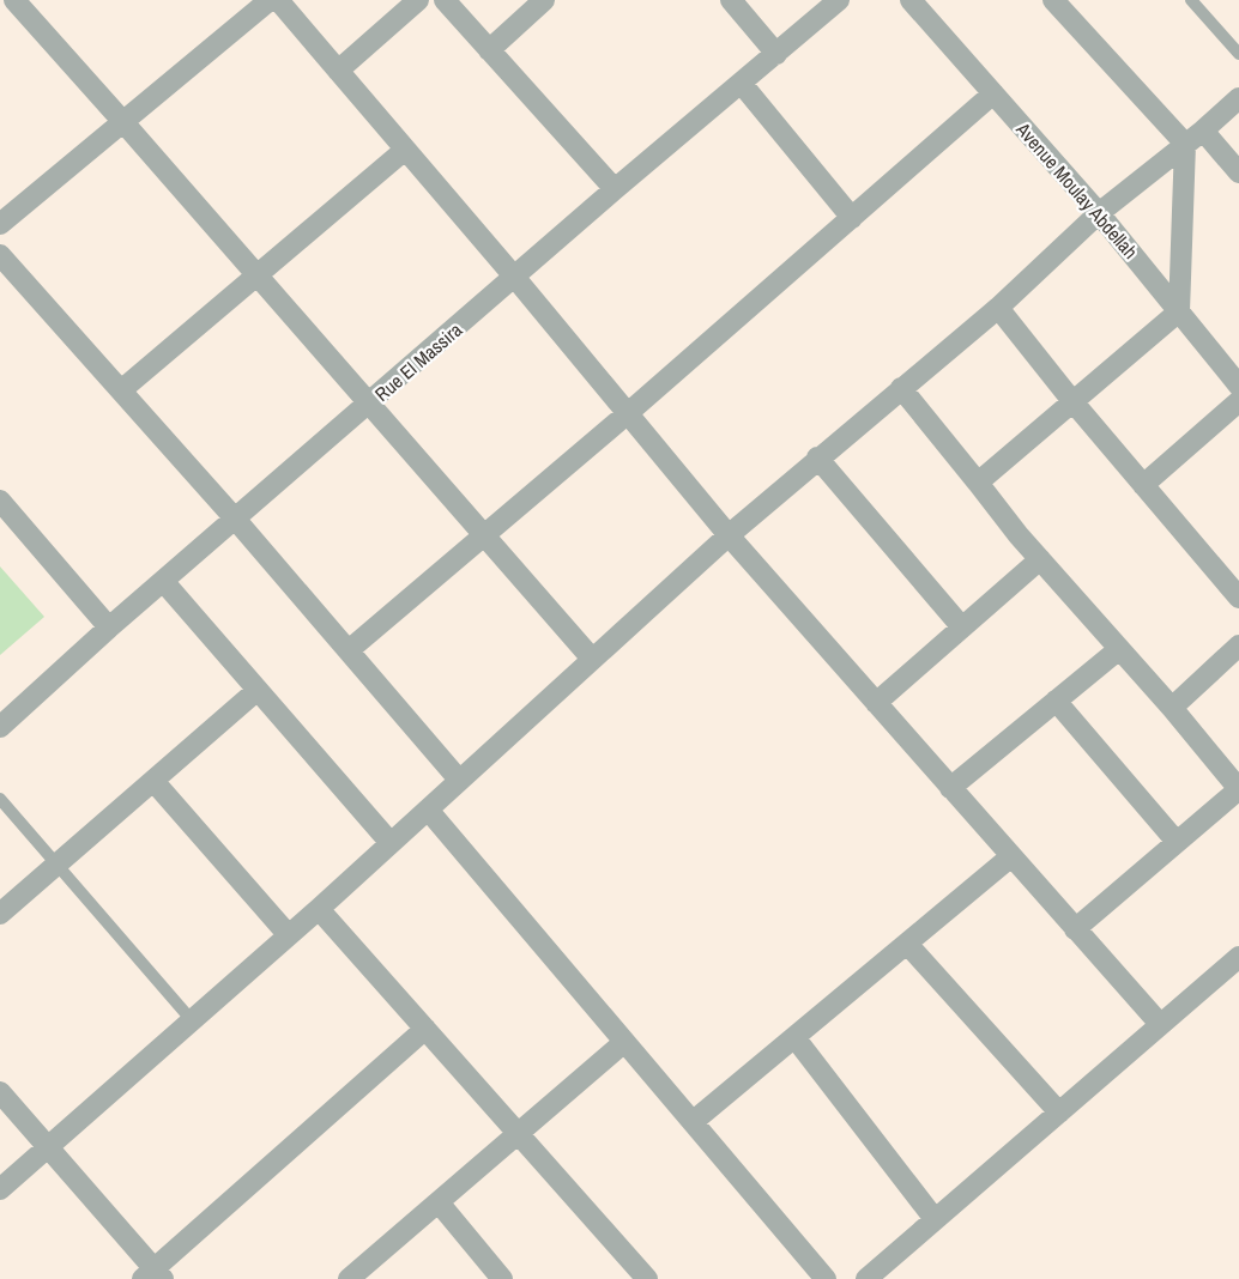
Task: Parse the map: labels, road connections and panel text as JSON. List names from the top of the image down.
{
  "streets": {
    "street": ["Avenue Moulay Abdellah", "Rue El Massira"]
  }
}
